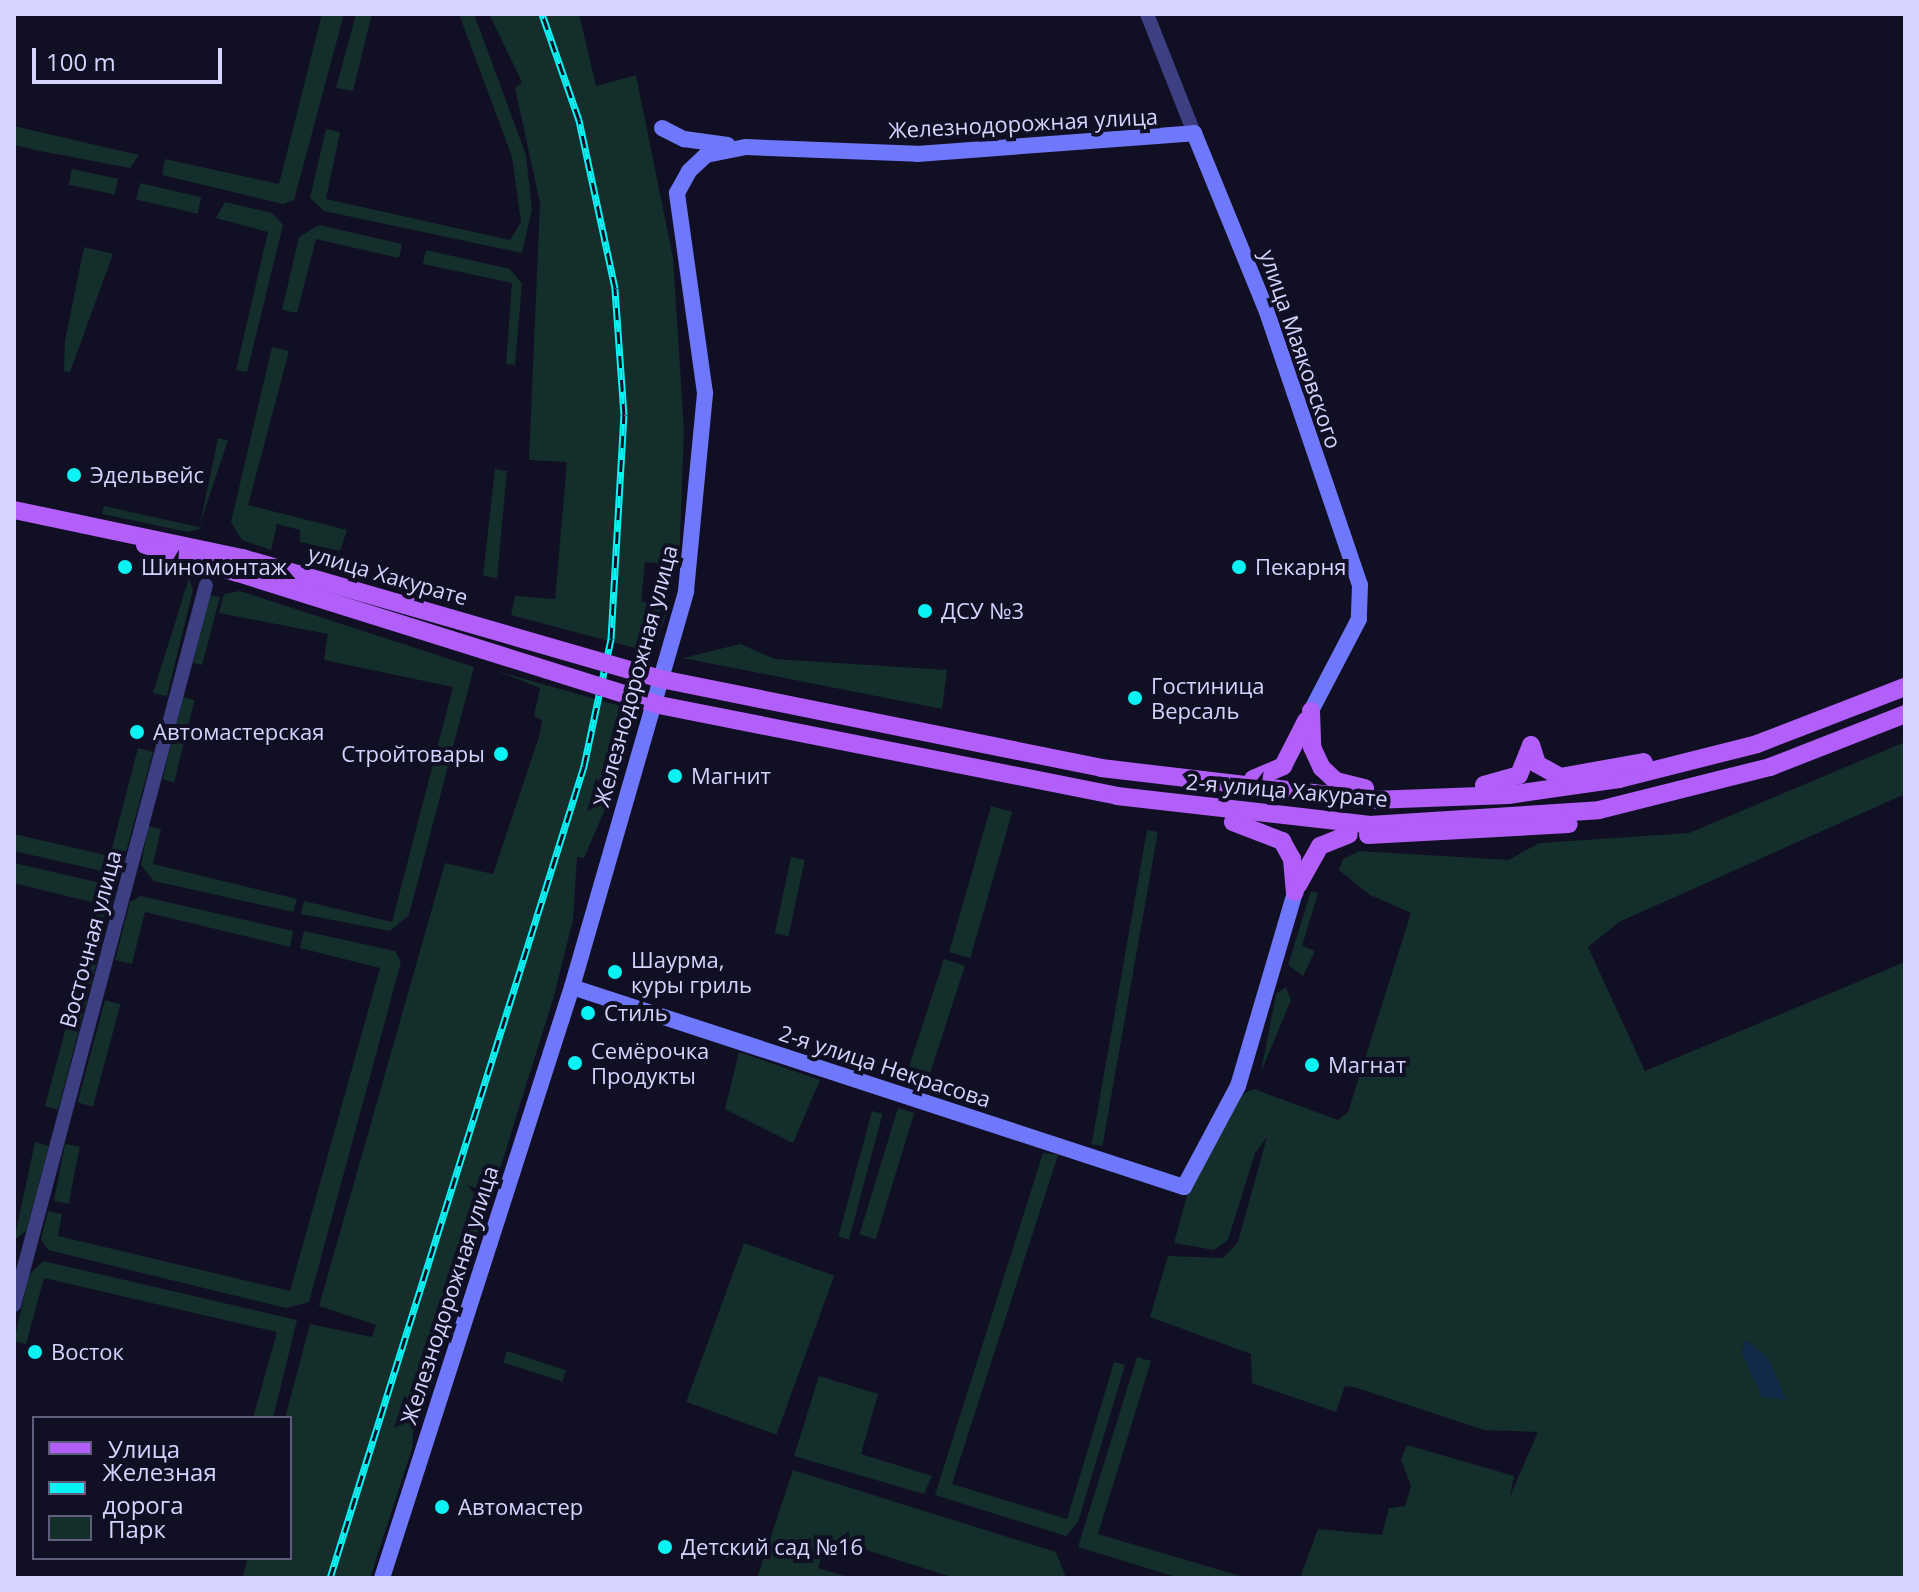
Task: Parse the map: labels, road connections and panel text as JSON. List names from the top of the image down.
{
  "streets": {
    "main road": [
      "Железнодорожная улица",
      "улица Маяковского",
      "улица Хакурате",
      "2-я улица Хакурате",
      "2-я улица Некрасова"
    ],
    "street": ["Восточная улица"]
  },
  "crossings": [
    ["Железнодорожная улица", "улица Маяковского"],
    ["Железнодорожная улица", "2-я улица Некрасова"],
    ["улица Хакурате", "2-я улица Хакурате"]
  ],
  "places": [
    "Эдельвейс",
    "Шиномонтаж",
    "Пекарня",
    "ДСУ №3",
    "Гостиница Версаль",
    "Автомастерская",
    "Стройтовары",
    "Магнит",
    "Шаурма, куры гриль",
    "Стиль",
    "Семёрочка Продукты",
    "Магнат",
    "Восток",
    "Автомастер",
    "Детский сад №16"
  ],
  "legend": ["Улица", "Железная дорога", "Парк"],
  "scale_bar": "100 m"
}
